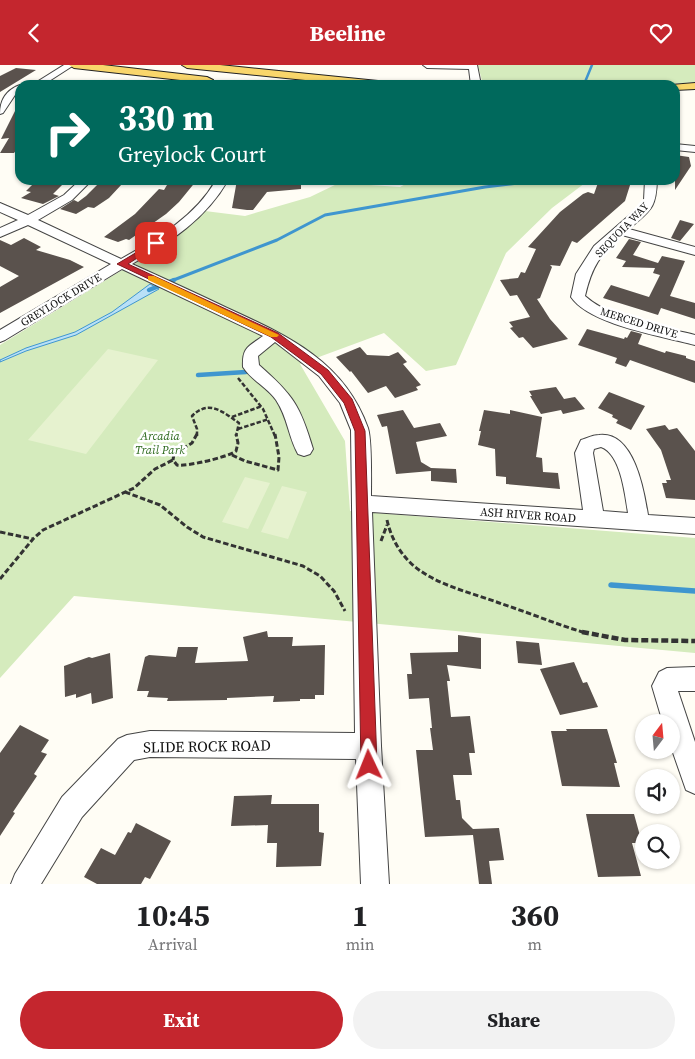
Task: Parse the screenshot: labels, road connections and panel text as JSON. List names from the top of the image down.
{
  "streets": {
    "street": [
      "SEQUOIA WAY",
      "GREYLOCK DRIVE",
      "MERCED DRIVE",
      "ASH RIVER ROAD",
      "SLIDE ROCK ROAD"
    ]
  },
  "crossings": [
    ["SEQUOIA WAY", "MERCED DRIVE"]
  ],
  "parks": ["Arcadia Trail Park"],
  "north": "top",
  "page": {
    "header": "Beeline",
    "turn": ["330 m", "Greylock Court"],
    "eta": [
      "10:45",
      "Arrival",
      "1",
      "min",
      "360",
      "m"
    ],
    "buttons": ["Exit", "Share"]
  }
}
